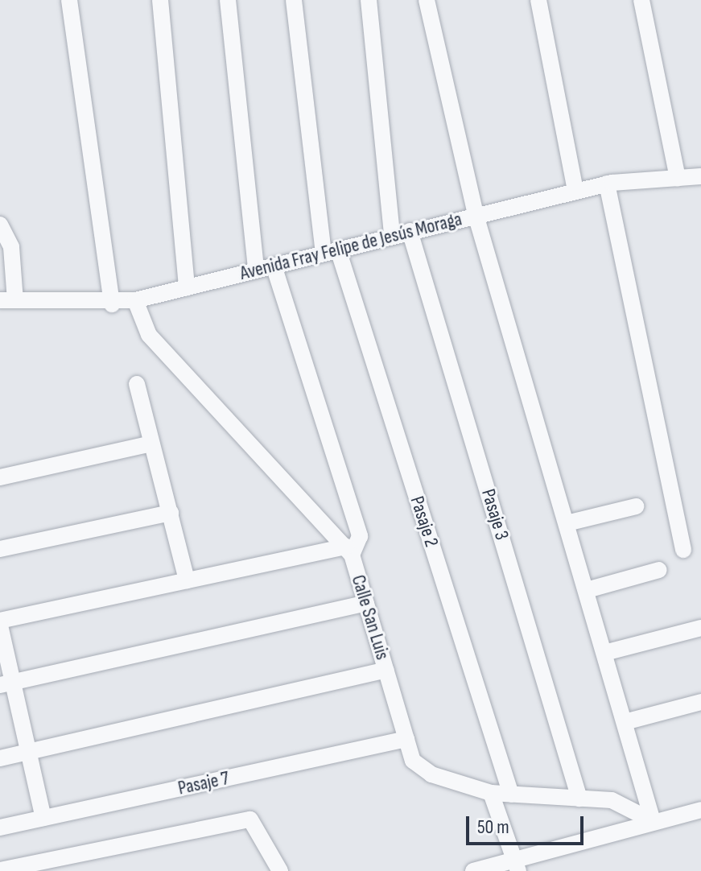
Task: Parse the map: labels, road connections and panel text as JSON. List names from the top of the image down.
{
  "streets": {
    "street": [
      "Avenida Fray Felipe de Jesús Moraga",
      "Pasaje 3",
      "Pasaje 2",
      "Calle San Luis",
      "Pasaje 7"
    ]
  },
  "crossings": [
    ["Avenida Fray Felipe de Jesús Moraga", "Pasaje 3"],
    ["Avenida Fray Felipe de Jesús Moraga", "Pasaje 2"],
    ["Avenida Fray Felipe de Jesús Moraga", "Calle San Luis"],
    ["Pasaje 3", "Calle San Luis"],
    ["Pasaje 2", "Calle San Luis"],
    ["Calle San Luis", "Pasaje 7"]
  ],
  "scale_bar": "50 m"
}
